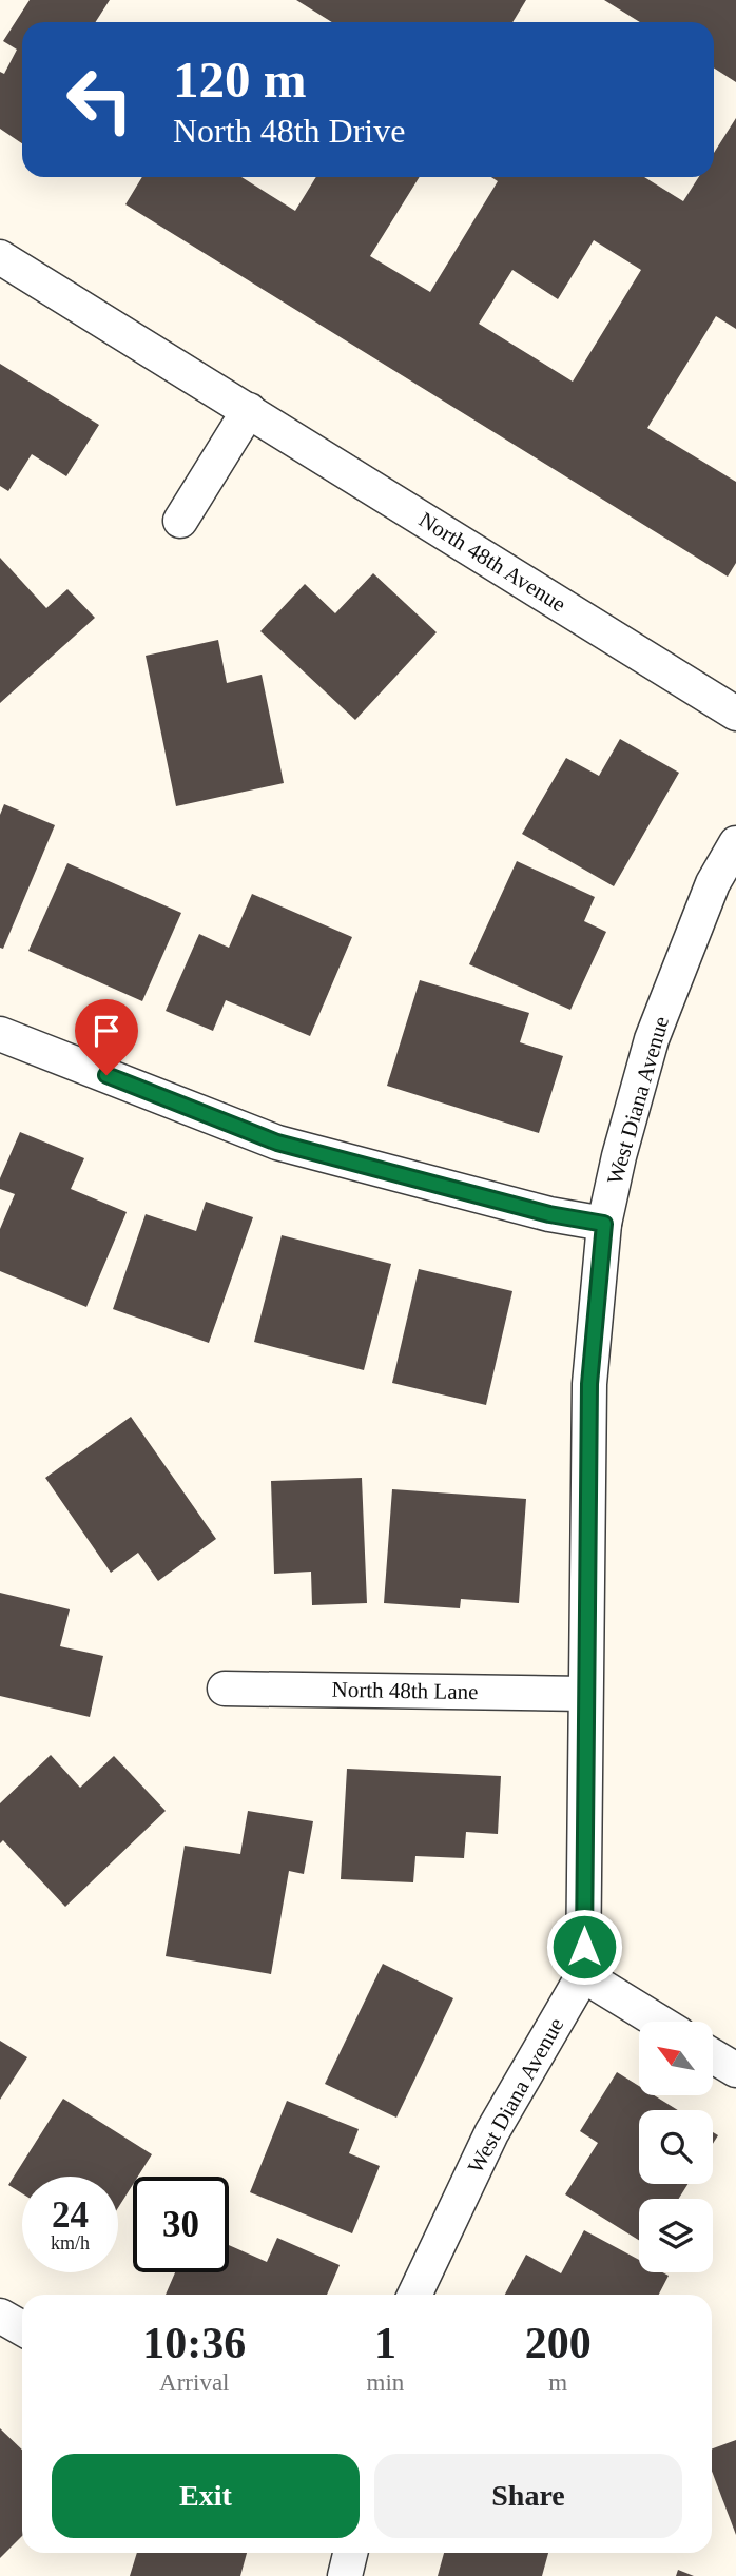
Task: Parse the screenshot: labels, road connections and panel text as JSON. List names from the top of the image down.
{
  "streets": {
    "street": ["North 48th Avenue", "West Diana Avenue", "North 48th Lane"]
  },
  "crossings": [
    ["West Diana Avenue", "North 48th Lane"]
  ],
  "north": "top left",
  "page": {
    "turn": ["120 m", "North 48th Drive"],
    "speed": "24 km/h",
    "limit": "30",
    "eta": [
      "10:36",
      "Arrival",
      "1",
      "min",
      "200",
      "m"
    ],
    "buttons": ["Exit", "Share"]
  }
}
